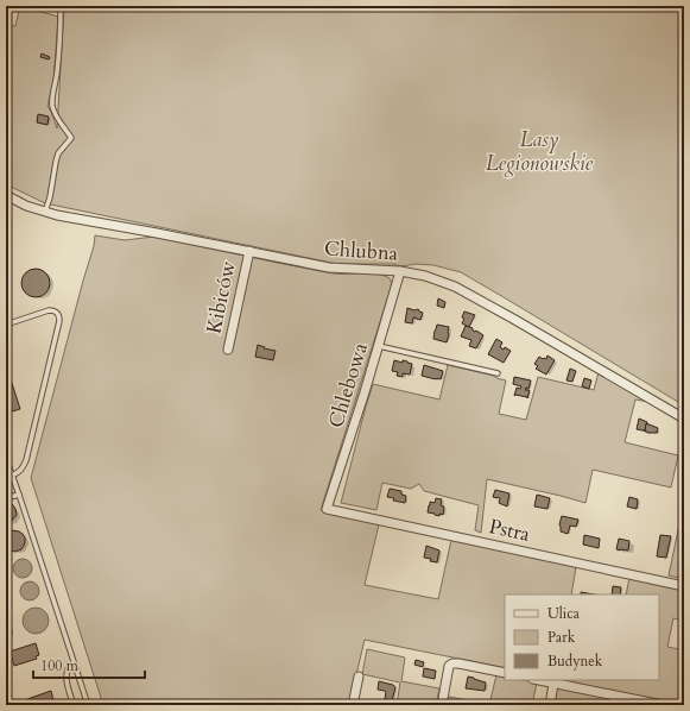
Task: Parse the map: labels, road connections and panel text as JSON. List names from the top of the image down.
{
  "streets": {
    "street": [
      "Chlubna",
      "Kibiców",
      "Chlebowa",
      "Pstra"
    ]
  },
  "crossings": [
    ["Chlubna", "Kibiców"],
    ["Chlubna", "Chlebowa"],
    ["Chlebowa", "Pstra"]
  ],
  "parks": ["Lasy Legionowskie"],
  "legend": ["Ulica", "Park", "Budynek"],
  "scale_bar": "100 m"
}
